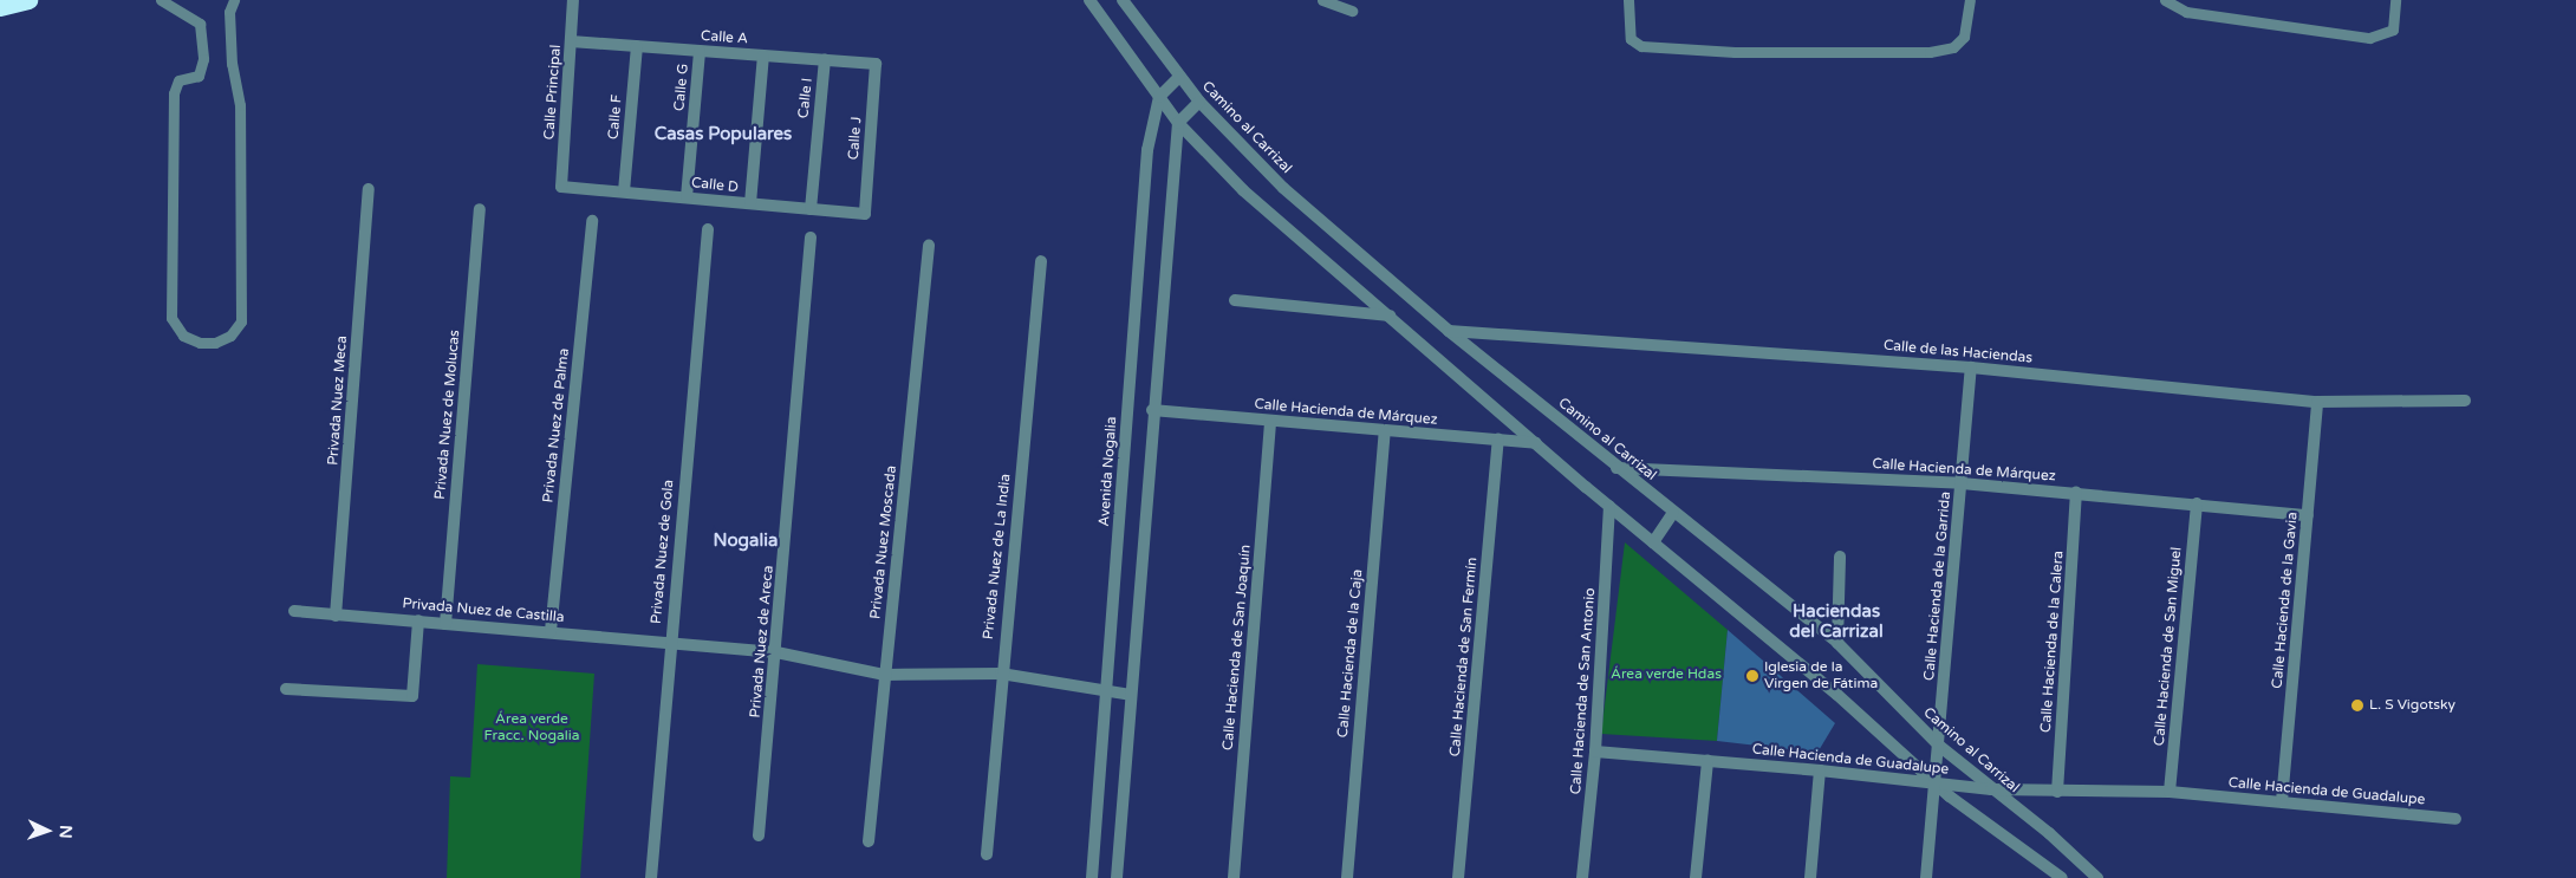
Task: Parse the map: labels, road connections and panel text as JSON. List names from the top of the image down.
{
  "streets": {
    "street": [
      "Calle A",
      "Calle G",
      "Calle Principal",
      "Calle I",
      "Calle F",
      "Camino al Carrizal",
      "Calle J",
      "Calle D",
      "Calle de las Haciendas",
      "Privada Nuez Meca",
      "Calle Hacienda de Márquez",
      "Privada Nuez de Molucas",
      "Privada Nuez de Palma",
      "Avenida Nogalia",
      "Privada Nuez Moscada",
      "Privada Nuez de Gola",
      "Privada Nuez de La India",
      "Calle Hacienda de la Garrida",
      "Calle Hacienda de la Gavia",
      "Privada Nuez de Castilla",
      "Privada Nuez de Areca",
      "Calle Hacienda de la Calera",
      "Calle Hacienda de San Miguel",
      "Calle Hacienda de San Joaquín",
      "Calle Hacienda de la Caja",
      "Calle Hacienda de San Fermín",
      "Calle Hacienda de San Antonio",
      "Calle Hacienda de Guadalupe"
    ]
  },
  "crossings": [
    ["Calle A", "Calle G"],
    ["Calle A", "Calle Principal"],
    ["Calle A", "Calle I"],
    ["Calle A", "Calle F"],
    ["Calle A", "Calle J"],
    ["Calle G", "Calle D"],
    ["Calle Principal", "Calle D"],
    ["Calle I", "Calle D"],
    ["Calle F", "Calle D"],
    ["Camino al Carrizal", "Calle de las Haciendas"],
    ["Camino al Carrizal", "Calle Hacienda de Márquez"],
    ["Camino al Carrizal", "Calle Hacienda de la Garrida"],
    ["Camino al Carrizal", "Calle Hacienda de Guadalupe"],
    ["Calle J", "Calle D"],
    ["Calle de las Haciendas", "Calle Hacienda de la Garrida"],
    ["Calle de las Haciendas", "Calle Hacienda de la Gavia"],
    ["Privada Nuez Meca", "Privada Nuez de Castilla"],
    ["Calle Hacienda de Márquez", "Calle Hacienda de la Garrida"],
    ["Calle Hacienda de Márquez", "Calle Hacienda de la Gavia"],
    ["Calle Hacienda de Márquez", "Calle Hacienda de la Calera"],
    ["Calle Hacienda de Márquez", "Calle Hacienda de San Miguel"],
    ["Calle Hacienda de Márquez", "Calle Hacienda de San Joaquín"],
    ["Calle Hacienda de Márquez", "Calle Hacienda de la Caja"],
    ["Calle Hacienda de Márquez", "Calle Hacienda de San Fermín"],
    ["Privada Nuez de Molucas", "Privada Nuez de Castilla"],
    ["Privada Nuez de Palma", "Privada Nuez de Castilla"],
    ["Avenida Nogalia", "Privada Nuez de Castilla"],
    ["Privada Nuez Moscada", "Privada Nuez de Castilla"],
    ["Privada Nuez de Gola", "Privada Nuez de Castilla"],
    ["Privada Nuez de La India", "Privada Nuez de Castilla"],
    ["Calle Hacienda de la Garrida", "Calle Hacienda de Guadalupe"],
    ["Calle Hacienda de la Gavia", "Calle Hacienda de Guadalupe"],
    ["Privada Nuez de Castilla", "Privada Nuez de Areca"],
    ["Calle Hacienda de la Calera", "Calle Hacienda de Guadalupe"],
    ["Calle Hacienda de San Miguel", "Calle Hacienda de Guadalupe"],
    ["Calle Hacienda de San Antonio", "Calle Hacienda de Guadalupe"]
  ],
  "districts": ["Casas Populares", "Nogalia", "Haciendas del Carrizal"],
  "parks": ["Área verde Hdas", "Área verde Fracc. Nogalia"],
  "places": ["Iglesia de la Virgen de Fátima", "L. S Vigotsky"],
  "north": "right"
}
